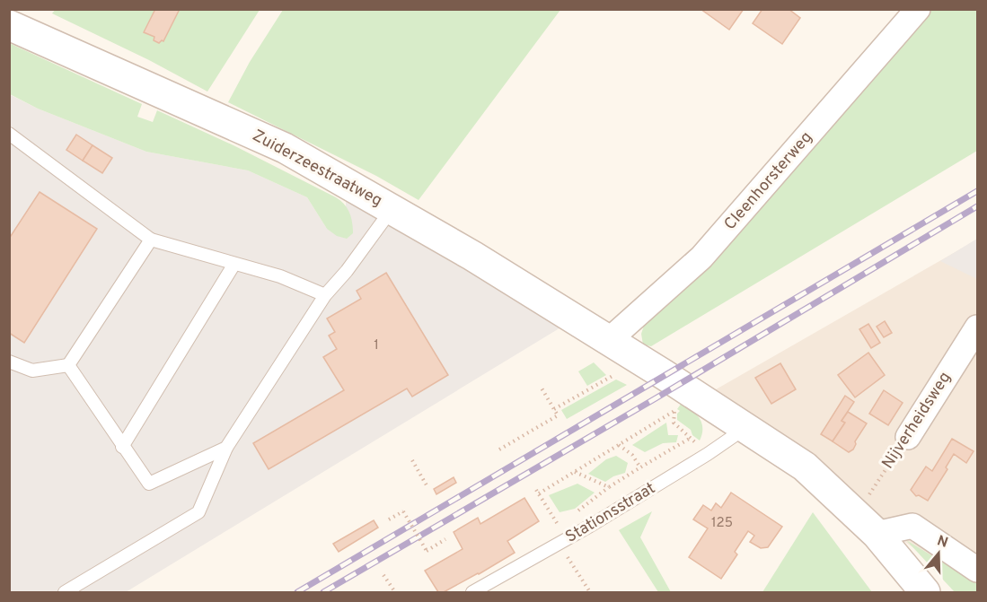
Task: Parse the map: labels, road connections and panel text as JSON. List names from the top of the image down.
{
  "streets": {
    "street": ["Zuiderzeestraatweg", "Cleenhorsterweg", "Nijverheidsweg"],
    "lane": ["Stationsstraat"]
  },
  "crossings": [
    ["Zuiderzeestraatweg", "Cleenhorsterweg"]
  ],
  "house_numbers": ["1", "125"],
  "north": "top"
}
